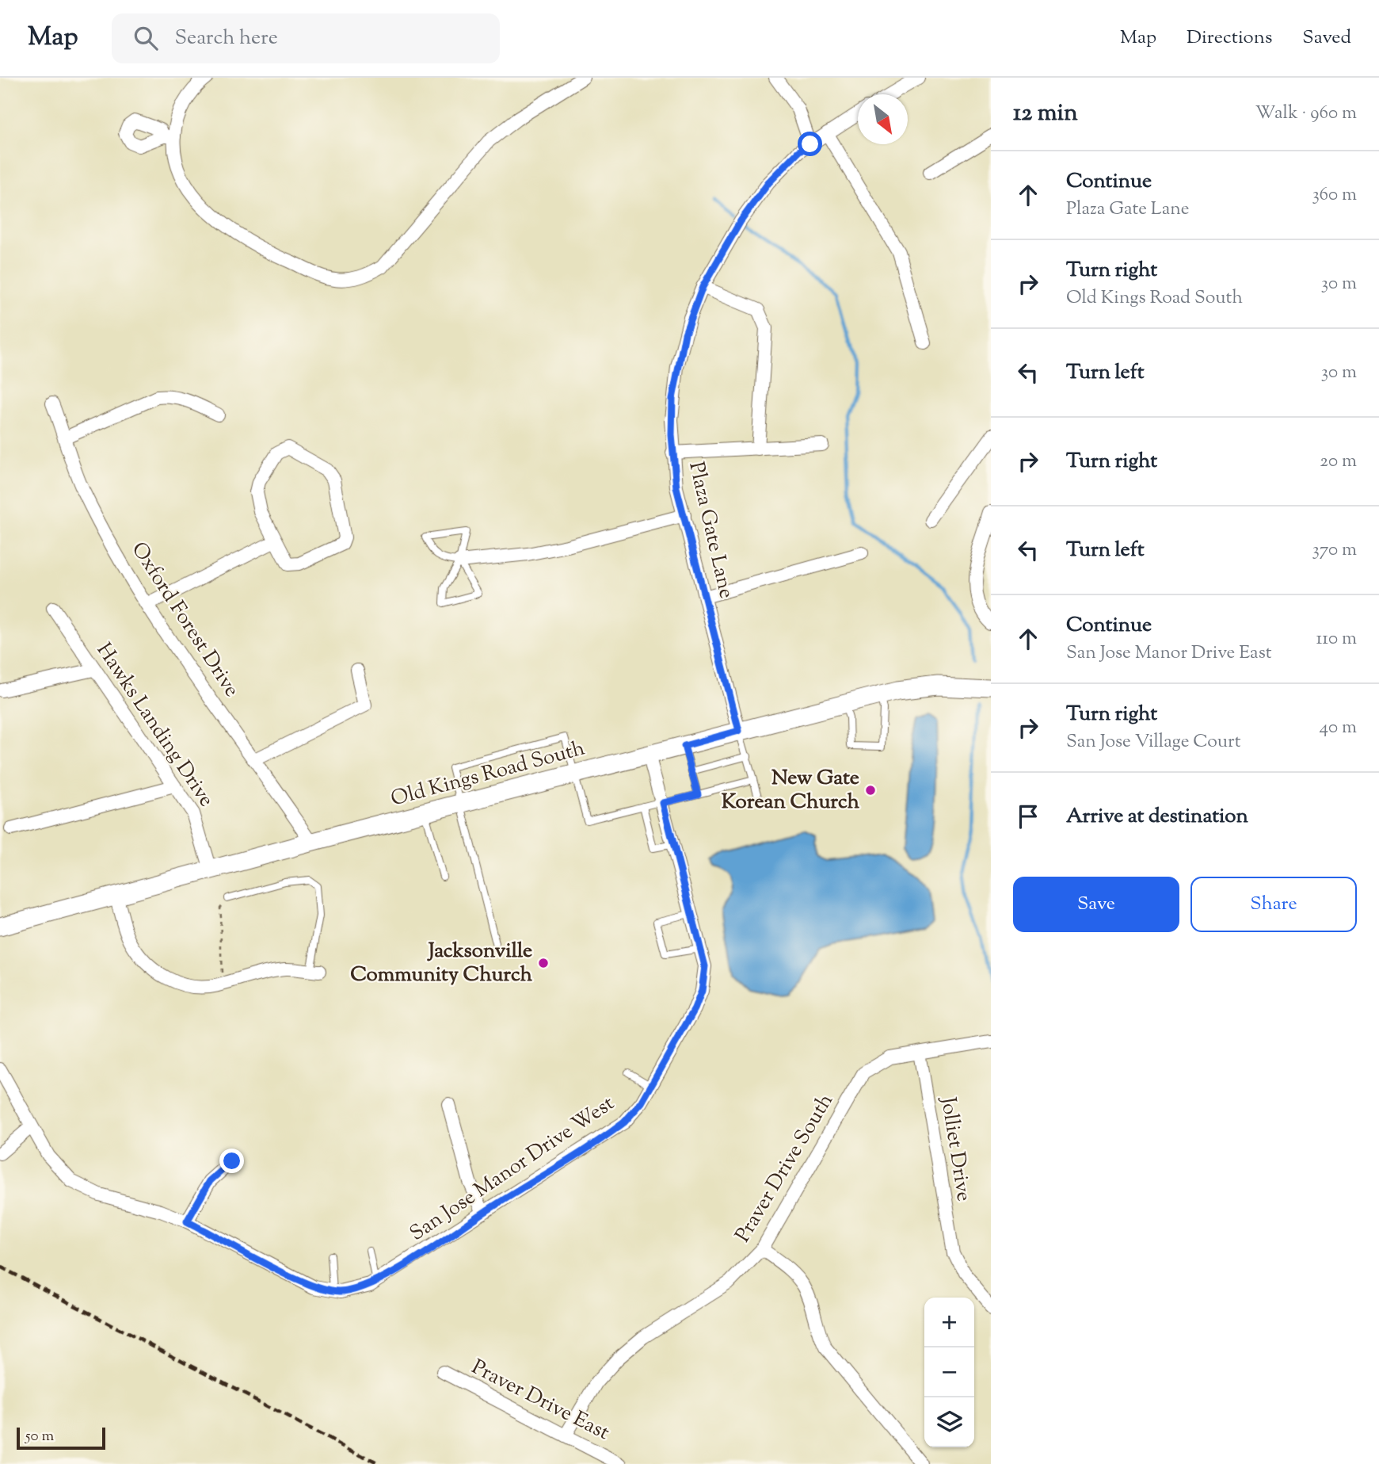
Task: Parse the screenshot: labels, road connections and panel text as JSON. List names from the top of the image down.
{
  "streets": {
    "street": [
      "Plaza Gate Lane",
      "Oxford Forest Drive",
      "Hawks Landing Drive",
      "Old Kings Road South",
      "Jolliet Drive",
      "Praver Drive South",
      "San Jose Manor Drive West",
      "Praver Drive East"
    ]
  },
  "crossings": [
    ["Plaza Gate Lane", "Old Kings Road South"],
    ["Oxford Forest Drive", "Old Kings Road South"],
    ["Hawks Landing Drive", "Old Kings Road South"],
    ["Old Kings Road South", "San Jose Manor Drive West"],
    ["Jolliet Drive", "Praver Drive South"],
    ["Praver Drive South", "Praver Drive East"]
  ],
  "places": ["New Gate Korean Church", "Jacksonville Community Church"],
  "scale_bar": "50 m",
  "north": "bottom right",
  "page": {
    "header": "Map",
    "search": "Search here",
    "nav": ["Map", "Directions", "Saved"],
    "heading": ["12 min", "Walk · 960 m"],
    "list": [
      ["Continue", "Plaza Gate Lane", "360 m"],
      ["Turn right", "Old Kings Road South", "30 m"],
      ["Turn left", "30 m"],
      ["Turn right", "20 m"],
      ["Turn left", "370 m"],
      ["Continue", "San Jose Manor Drive East", "110 m"],
      ["Turn right", "San Jose Village Court", "40 m"],
      "Arrive at destination"
    ],
    "buttons": ["Save", "Share"],
    "map_buttons": ["+", "−"],
    "scale": "50 m"
  }
}
